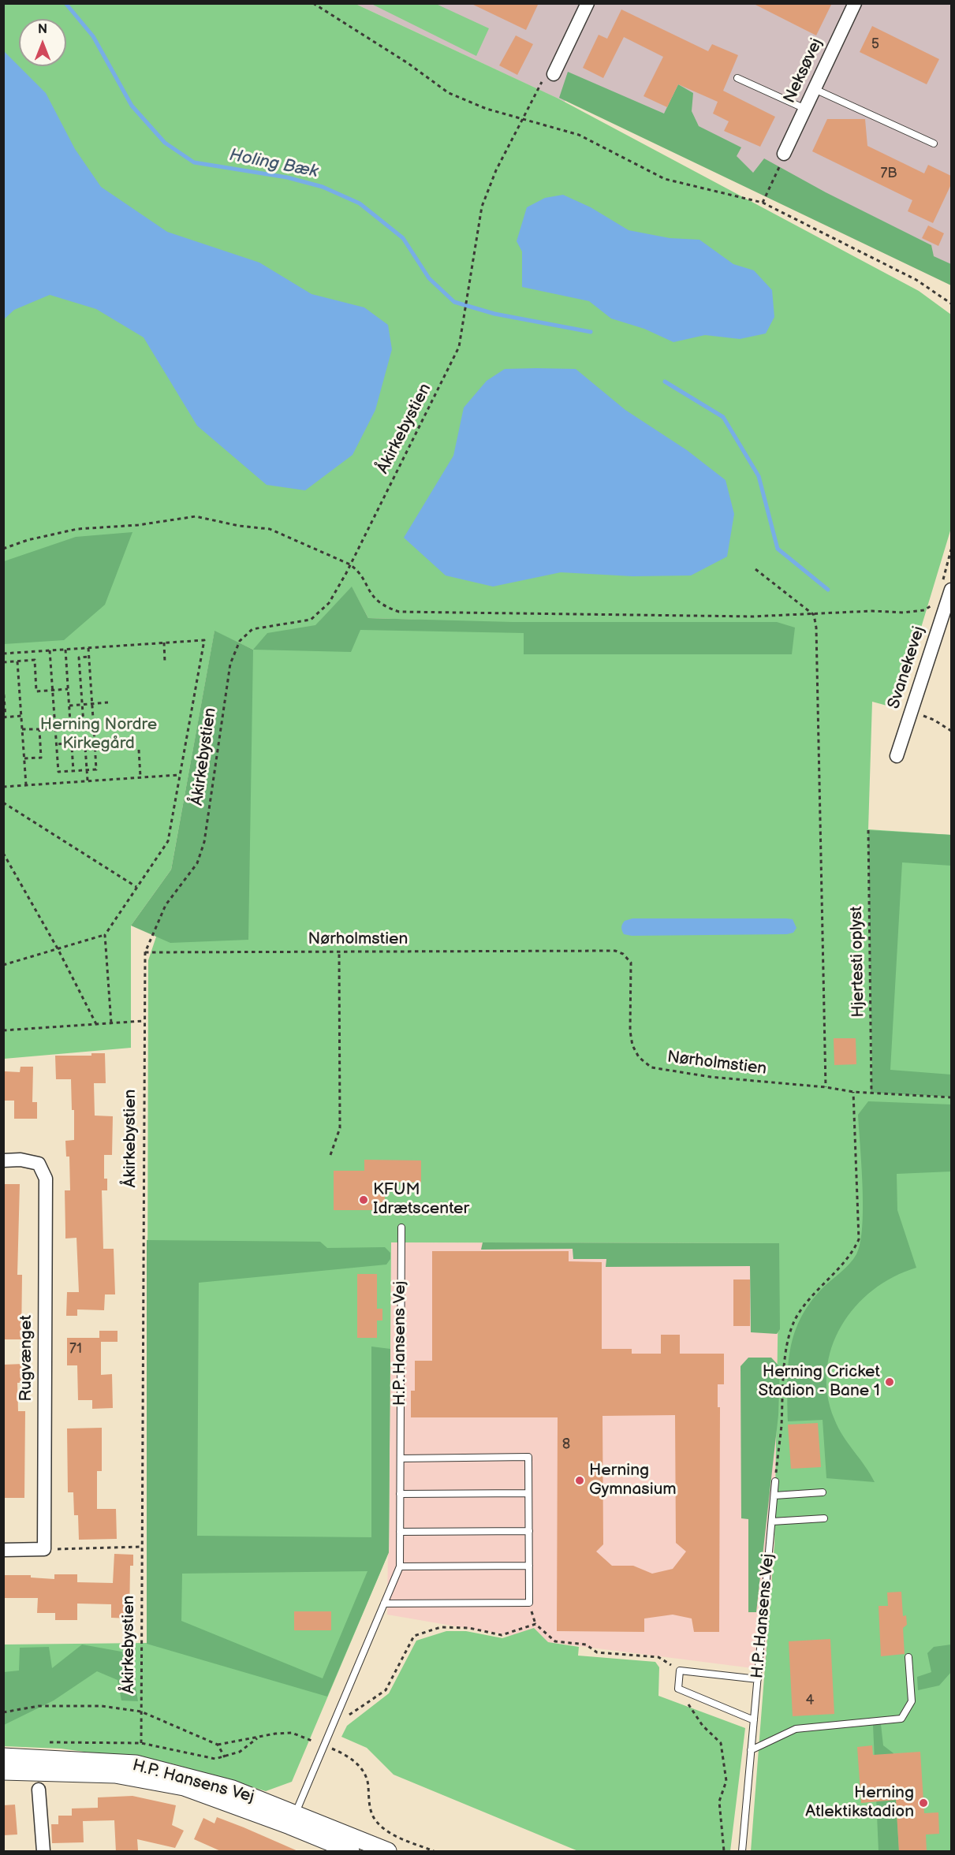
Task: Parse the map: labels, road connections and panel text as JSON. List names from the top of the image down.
{
  "streets": {
    "street": [
      "Neksøvej",
      "Svanekevej",
      "H.P. Hansens Vej",
      "Rugvænget"
    ],
    "path": ["Åkirkebystien", "Nørholmstien", "Hjertesti oplyst"]
  },
  "crossings": [
    ["Åkirkebystien", "Nørholmstien"],
    ["Nørholmstien", "Hjertesti oplyst"]
  ],
  "water": ["Holing Bæk"],
  "parks": ["Herning Nordre Kirkegård"],
  "places": [
    "KFUM Idrætscenter",
    "Herning Cricket Stadion - Bane 1",
    "Herning Gymnasium",
    "Herning Atlektikstadion"
  ],
  "house_numbers": [
    "5",
    "7B",
    "71",
    "8",
    "4"
  ],
  "north": "top"
}
